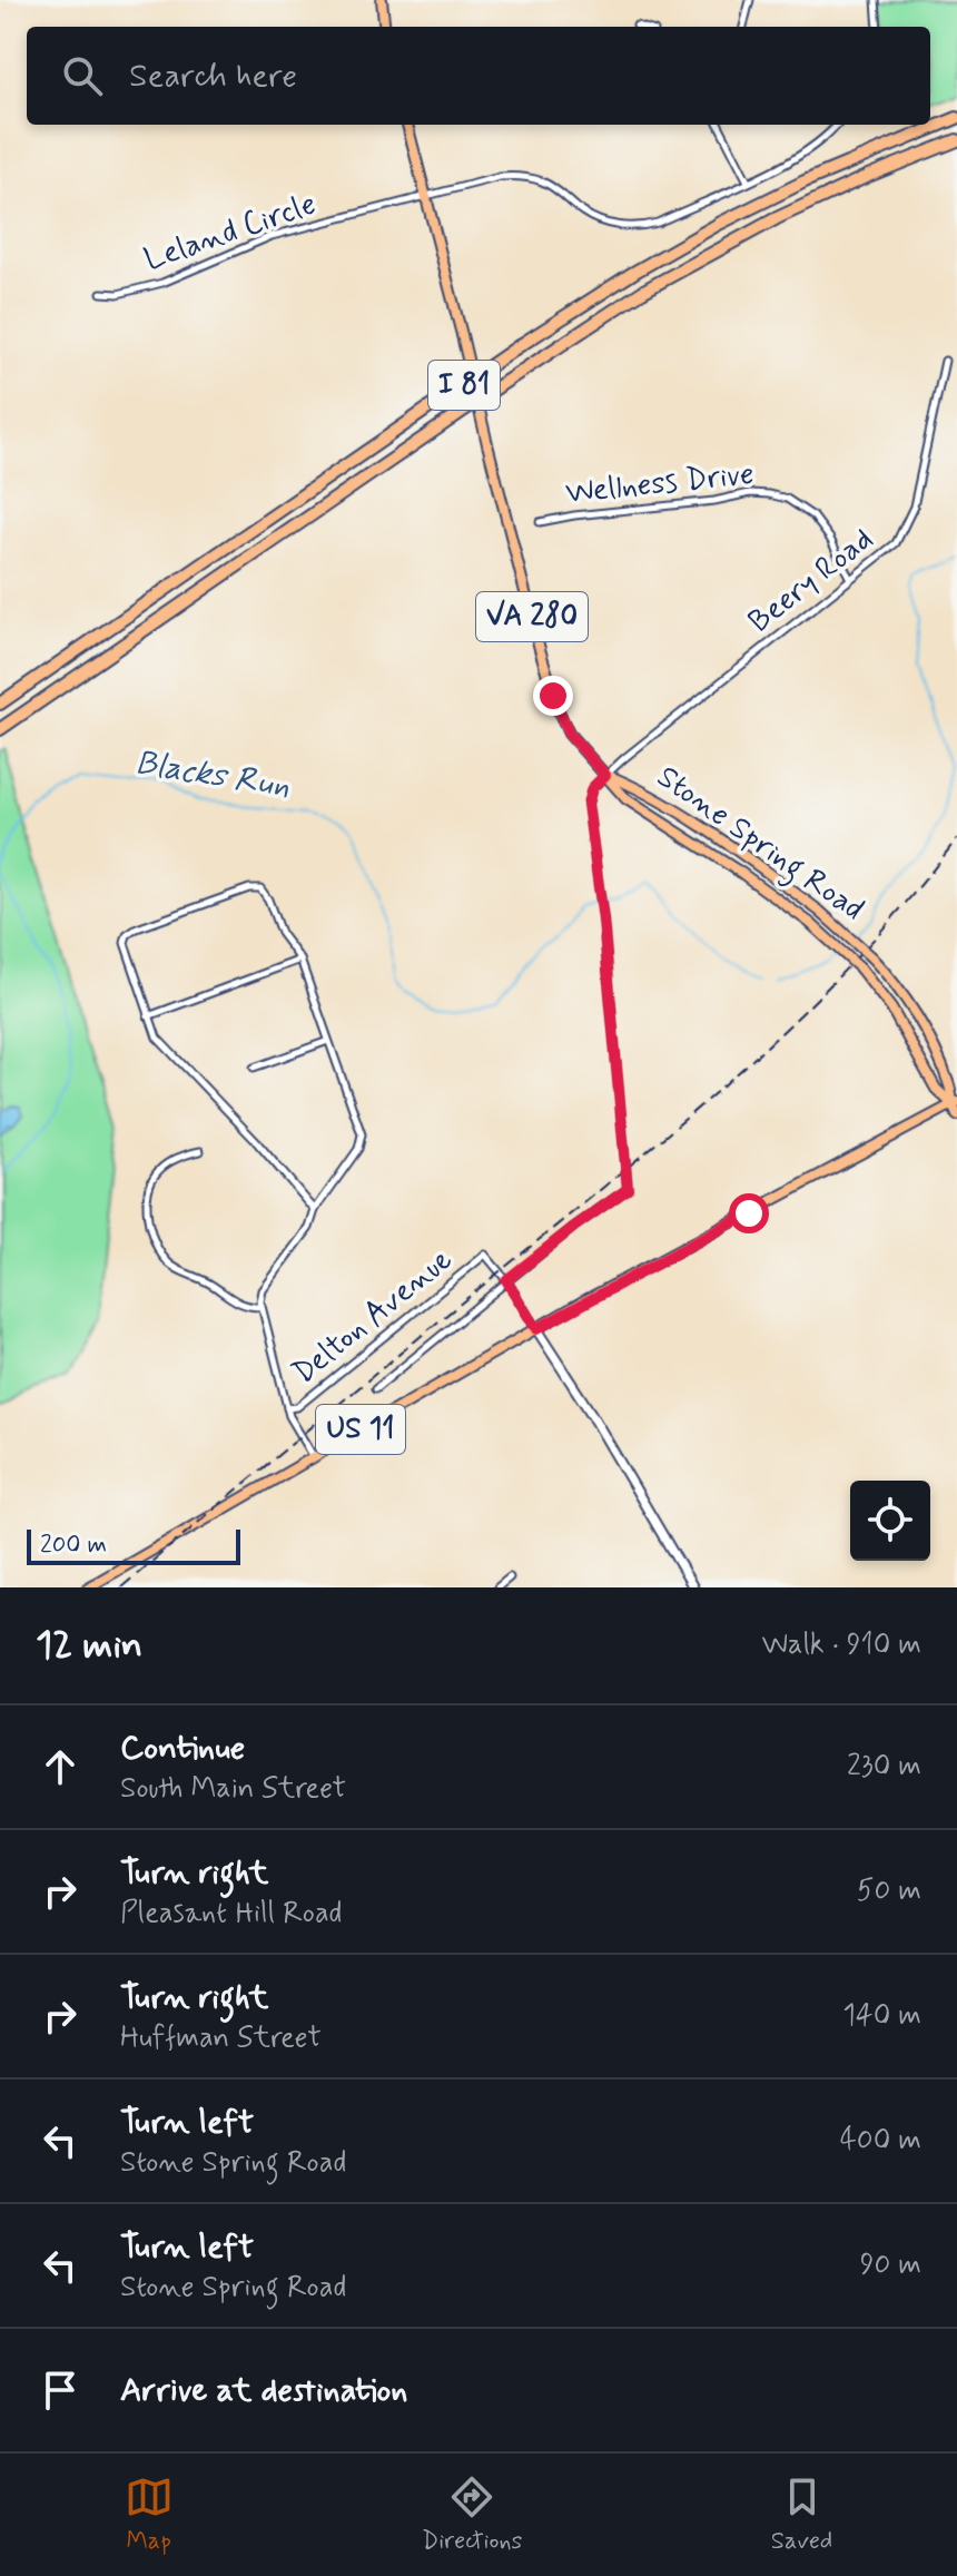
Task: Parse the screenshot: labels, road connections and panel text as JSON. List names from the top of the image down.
{
  "streets": {
    "highway": ["I 81"],
    "main road": ["VA 280", "Stone Spring Road", "US 11"],
    "street": [
      "Leland Circle",
      "Wellness Drive",
      "Beery Road",
      "Delton Avenue"
    ]
  },
  "crossings": [
    ["Leland Circle", "Stone Spring Road"],
    ["Wellness Drive", "Beery Road"],
    ["Beery Road", "Stone Spring Road"],
    ["Stone Spring Road", "US 11"]
  ],
  "water": ["Blacks Run"],
  "scale_bar": "200 m",
  "page": {
    "search": "Search here",
    "scale": "200 m",
    "heading": ["12 min", "Walk · 910 m"],
    "list": [
      ["Continue", "South Main Street", "230 m"],
      ["Turn right", "Pleasant Hill Road", "50 m"],
      ["Turn right", "Huffman Street", "140 m"],
      ["Turn left", "Stone Spring Road", "400 m"],
      ["Turn left", "Stone Spring Road", "90 m"],
      "Arrive at destination"
    ],
    "nav": ["Map", "Directions", "Saved"]
  }
}
